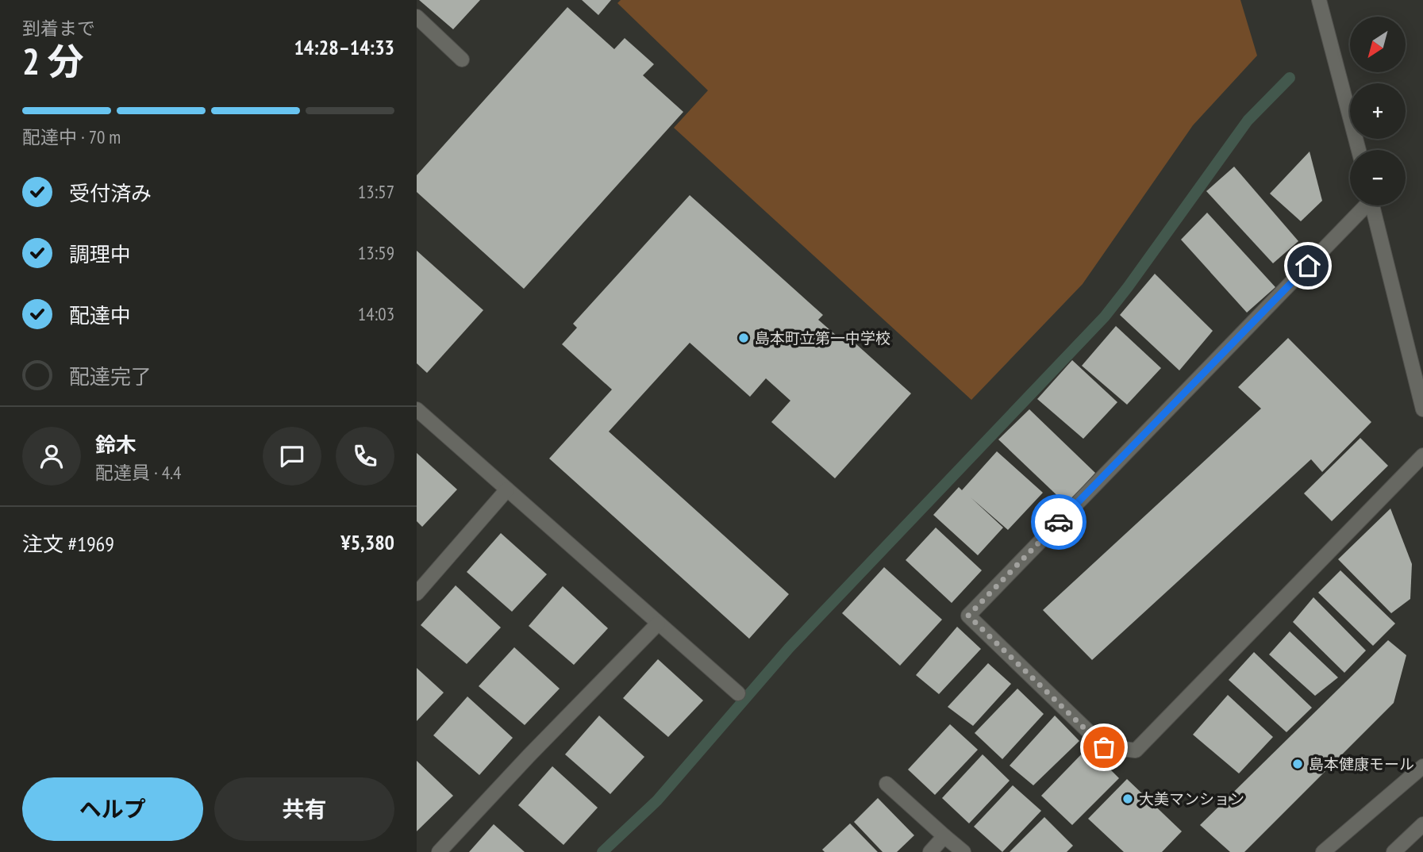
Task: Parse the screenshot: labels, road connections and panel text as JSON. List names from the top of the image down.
{
  "places": ["島本町立第一中学校", "島本健康モール", "大美マンション"],
  "north": "bottom left",
  "page": {
    "heading": ["2 分", "到着まで", "14:28–14:33"],
    "panel": [
      "鈴木",
      "配達員 · 4.4",
      "注文 #1969",
      "¥5,380"
    ],
    "map_buttons": ["+", "−"],
    "bar": "配達中 · 70 m",
    "list": [
      ["受付済み", "13:57"],
      ["調理中", "13:59"],
      ["配達中", "14:03"],
      "配達完了"
    ],
    "buttons": ["ヘルプ", "共有"]
  }
}
